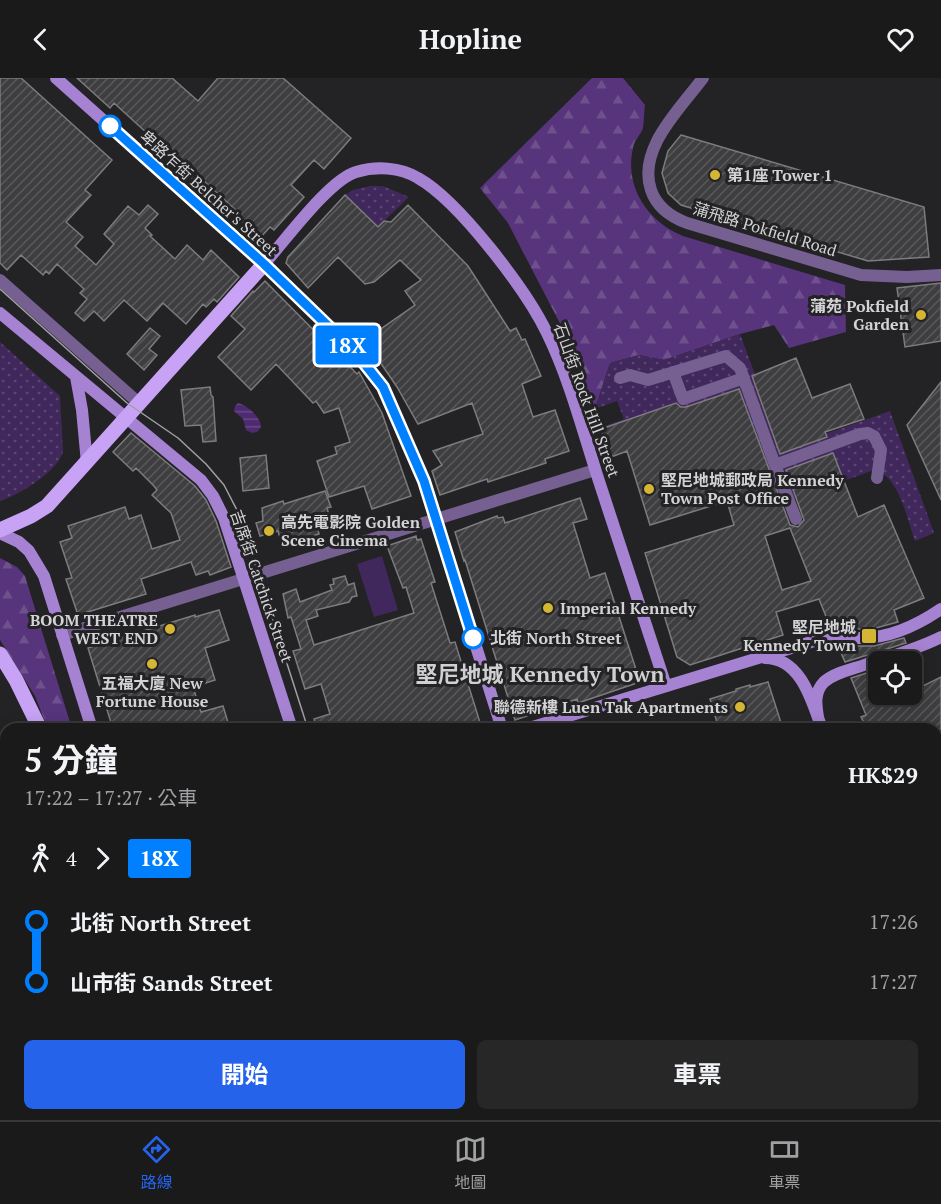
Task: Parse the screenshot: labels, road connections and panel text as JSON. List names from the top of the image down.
{
  "streets": {
    "main road": ["卑路乍街 Belcher's Street", "石山街 Rock Hill Street", "吉席街 Catchick Street"],
    "street": ["蒲飛路 Pokfield Road"]
  },
  "crossings": [
    ["卑路乍街 Belcher's Street", "石山街 Rock Hill Street"]
  ],
  "districts": ["堅尼地城 Kennedy Town"],
  "places": {
    "other": [
      "第1座 Tower 1",
      "蒲苑 Pokfield Garden",
      "堅尼地城郵政局 Kennedy Town Post Office",
      "高先電影院 Golden Scene Cinema",
      "Imperial Kennedy",
      "BOOM THEATRE WEST END",
      "北街 North Street",
      "五福大廈 New Fortune House",
      "聯德新樓 Luen Tak Apartments"
    ],
    "transit": ["堅尼地城 Kennedy Town"]
  },
  "lines": ["bus line 18X"],
  "page": {
    "header": "Hopline",
    "on_map": "18X",
    "heading": ["5 分鐘", "17:22 – 17:27 · 公車", "HK$29"],
    "legs": ["4", "18X"],
    "list": [
      {
        "name": "北街 North Street",
        "value": "17:26"
      },
      {
        "name": "山市街 Sands Street",
        "value": "17:27"
      }
    ],
    "buttons": ["開始", "車票"],
    "tabs": ["路線", "地圖", "車票"]
  }
}
